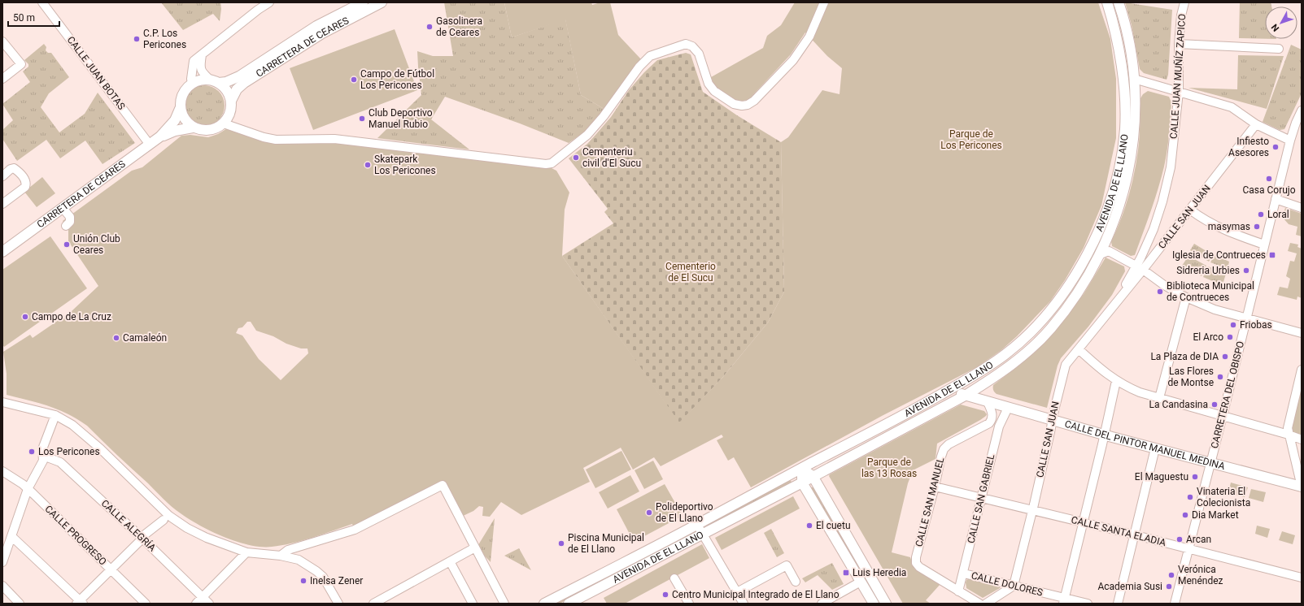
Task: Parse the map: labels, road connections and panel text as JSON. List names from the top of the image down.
{
  "streets": {
    "main road": ["CARRETERA DE CEARES", "AVENIDA DE EL LLANO", "CALLE DEL PINTOR MANUEL MEDINA"],
    "street": [
      "CALLE JUAN BOTAS",
      "CALLE JUAN MUÑÍZ ZAPICO",
      "CALLE SAN JUAN",
      "CARRETERA DEL OBISPO",
      "CALLE SAN GABRIEL",
      "CALLE SAN MANUEL",
      "CALLE ALEGRÍA",
      "CALLE SANTA ELADIA",
      "CALLE PROGRESO",
      "CALLE DOLORES"
    ]
  },
  "crossings": [
    ["CARRETERA DE CEARES", "CALLE JUAN BOTAS"],
    ["CALLE JUAN MUÑÍZ ZAPICO", "CALLE SAN JUAN"],
    ["AVENIDA DE EL LLANO", "CALLE DEL PINTOR MANUEL MEDINA"],
    ["CALLE SAN JUAN", "CALLE DEL PINTOR MANUEL MEDINA"],
    ["CALLE SAN JUAN", "CALLE SANTA ELADIA"],
    ["CALLE SAN JUAN", "CALLE DOLORES"],
    ["CARRETERA DEL OBISPO", "CALLE DEL PINTOR MANUEL MEDINA"],
    ["CARRETERA DEL OBISPO", "CALLE SANTA ELADIA"],
    ["CALLE DEL PINTOR MANUEL MEDINA", "CALLE SAN GABRIEL"],
    ["CALLE SAN GABRIEL", "CALLE SAN MANUEL"],
    ["CALLE SAN GABRIEL", "CALLE SANTA ELADIA"],
    ["CALLE SAN GABRIEL", "CALLE DOLORES"],
    ["CALLE SAN MANUEL", "CALLE SANTA ELADIA"]
  ],
  "parks": ["Parque de Los Pericones", "Cementerio de El Sucu", "Parque de las 13 Rosas"],
  "places": {
    "other": [
      "Gasolinera de Ceares",
      "C.P. Los Pericones",
      "Campo de Fútbol Los Pericones",
      "Club Deportivo Manuel Rubio",
      "Infiesto Asesores",
      "Cementeriu civil d'El Sucu",
      "Skatepark Los Pericones",
      "Casa Corujo",
      "Loral",
      "masymas",
      "Unión Club Ceares",
      "Sidreria Urbies",
      "Biblioteca Municipal de Contrueces",
      "Campo de La Cruz",
      "Friobas",
      "El Arco",
      "Camaleón",
      "La Plaza de DIA",
      "Las Flores de Montse",
      "La Candasina",
      "Los Pericones",
      "El Maguestu",
      "Vinateria El Colecionista",
      "Polideportivo de El Llano",
      "Dia Market",
      "El cuetu",
      "Arcan",
      "Piscina Municipal de El Llano",
      "Verónica Menéndez",
      "Inelsa Zener",
      "Academia Susi",
      "Centro Municipal Integrado de El Llano"
    ],
    "transit": ["Iglesia de Contrueces", "Luis Heredia"]
  },
  "scale_bar": "50 m",
  "north": "bottom left"
}
